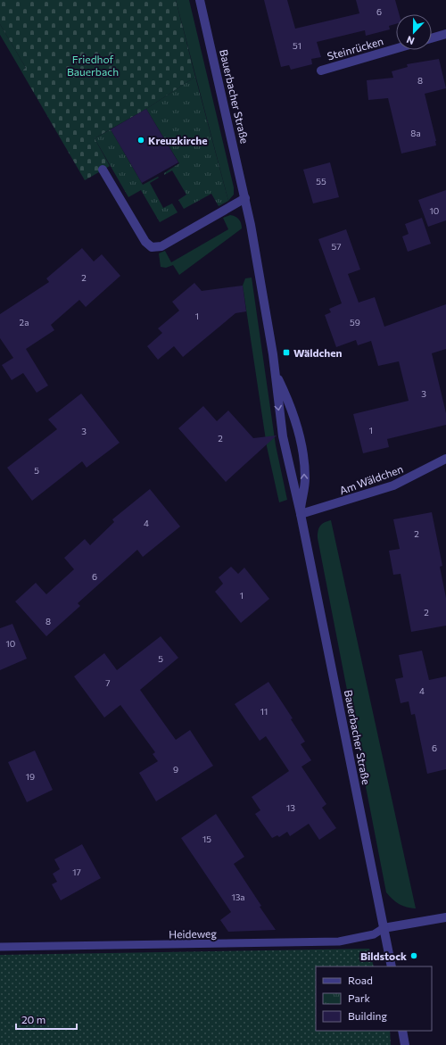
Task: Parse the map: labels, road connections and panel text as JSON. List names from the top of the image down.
{
  "streets": {
    "street": ["Steinrücken", "Bauerbacher Straße", "Am Wäldchen"],
    "lane": ["Heideweg"]
  },
  "crossings": [
    ["Bauerbacher Straße", "Am Wäldchen"],
    ["Bauerbacher Straße", "Heideweg"]
  ],
  "parks": ["Friedhof Bauerbach"],
  "places": {
    "other": ["Kreuzkirche", "Bildstock"],
    "transit": ["Wäldchen"]
  },
  "house_numbers": [
    "6",
    "51",
    "8",
    "8a",
    "55",
    "10",
    "57",
    "2",
    "1",
    "2a",
    "59",
    "3",
    "1",
    "3",
    "2",
    "5",
    "4",
    "2",
    "6",
    "1",
    "2",
    "8",
    "10",
    "5",
    "7",
    "4",
    "11",
    "6",
    "9",
    "19",
    "13",
    "15",
    "17",
    "13a"
  ],
  "legend": ["Road", "Park", "Building"],
  "scale_bar": "20 m",
  "north": "bottom"
}
